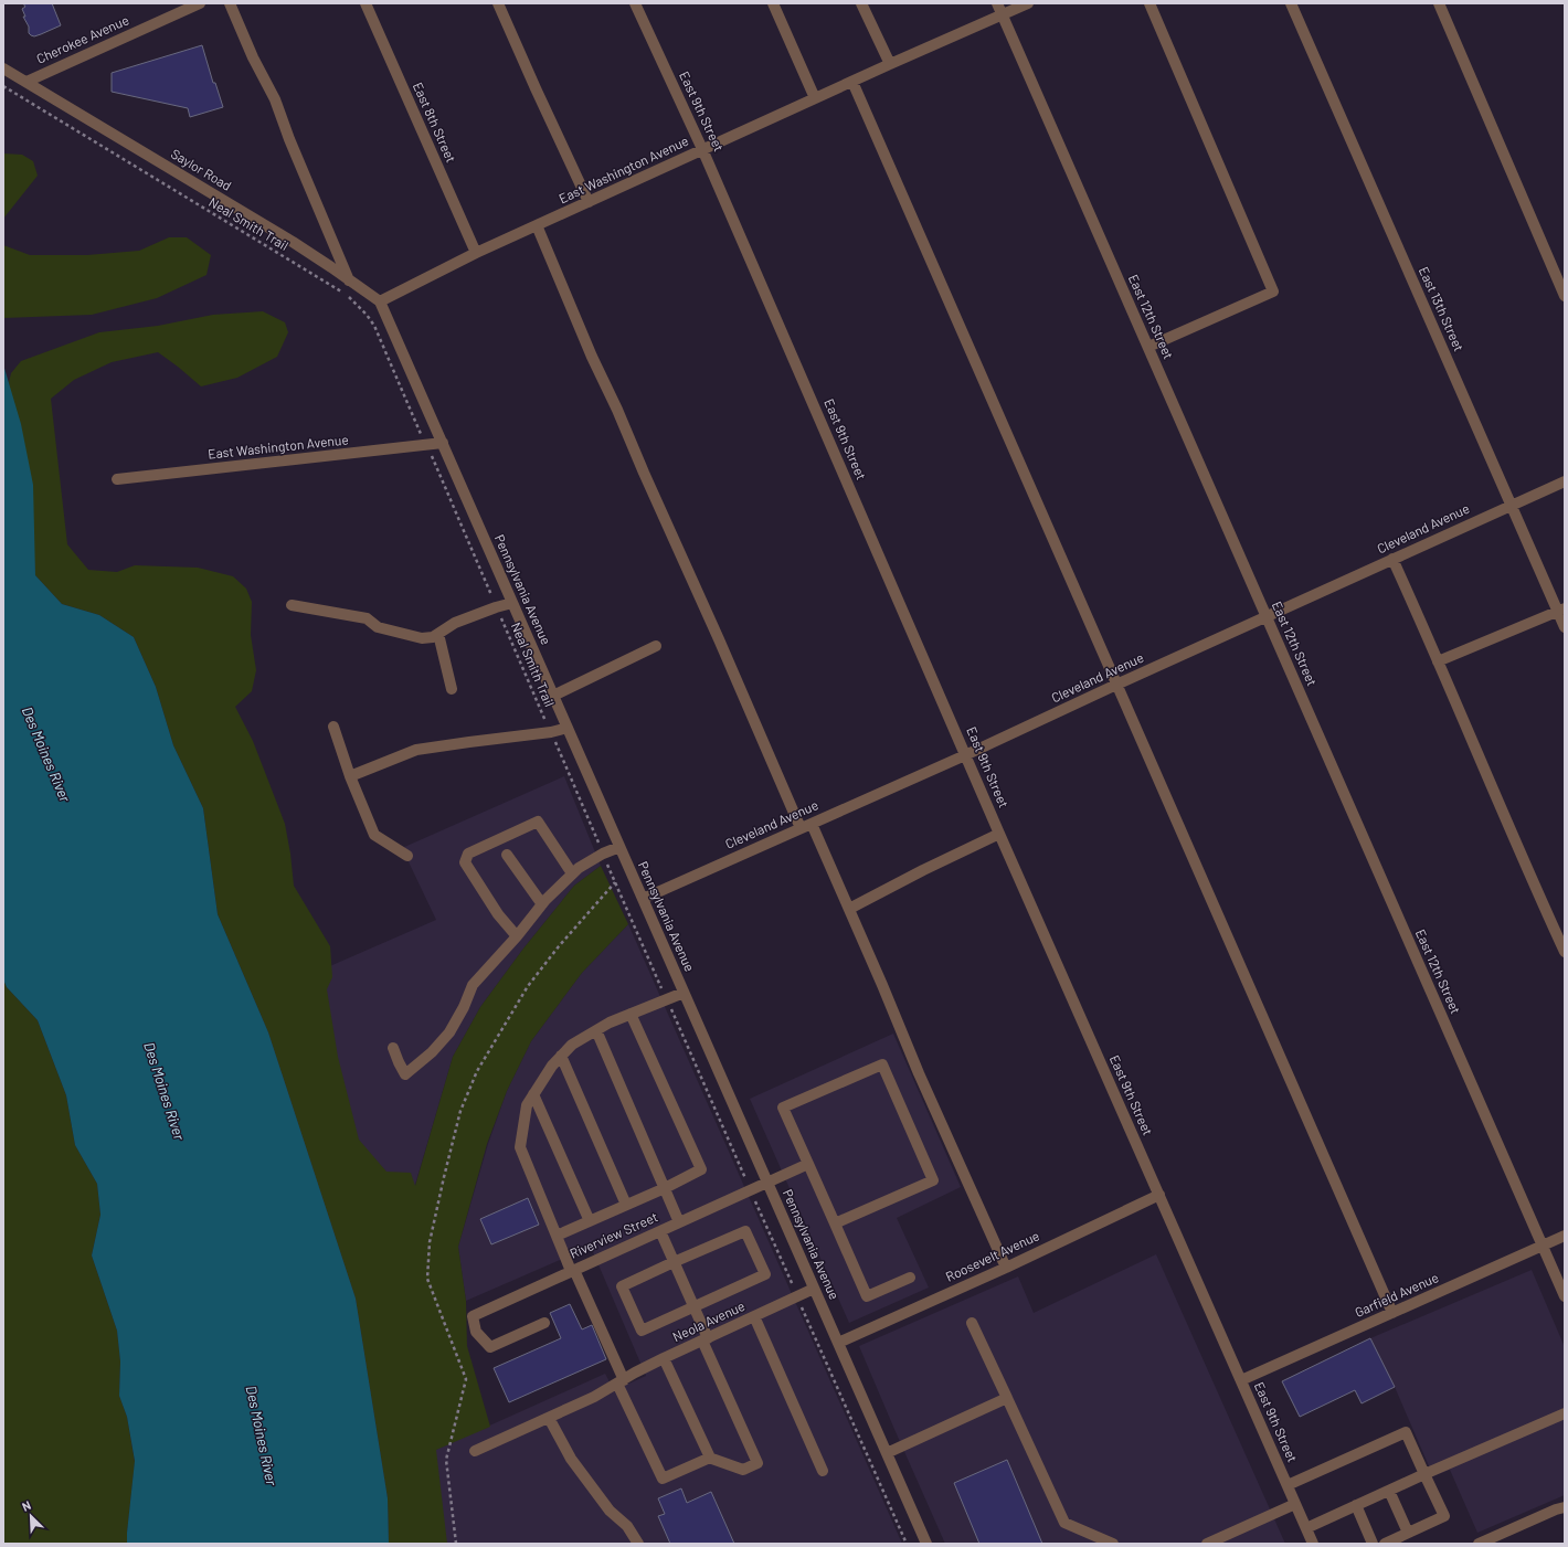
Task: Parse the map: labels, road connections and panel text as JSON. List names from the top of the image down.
{
  "streets": {
    "street": [
      "Cherokee Avenue",
      "East 9th Street",
      "East 8th Street",
      "Saylor Road",
      "East Washington Avenue",
      "East 13th Street",
      "East 12th Street",
      "Cleveland Avenue",
      "Pennsylvania Avenue",
      "Riverview Street",
      "Roosevelt Avenue",
      "Garfield Avenue",
      "Neola Avenue"
    ],
    "path": ["Neal Smith Trail"]
  },
  "crossings": [
    ["Cherokee Avenue", "Saylor Road"],
    ["East 9th Street", "East Washington Avenue"],
    ["East 9th Street", "Cleveland Avenue"],
    ["East 9th Street", "Roosevelt Avenue"],
    ["East 9th Street", "Garfield Avenue"],
    ["East 8th Street", "East Washington Avenue"],
    ["Saylor Road", "East Washington Avenue"],
    ["Saylor Road", "Pennsylvania Avenue"],
    ["East Washington Avenue", "East 12th Street"],
    ["East Washington Avenue", "Pennsylvania Avenue"],
    ["Neal Smith Trail", "Riverview Street"],
    ["Neal Smith Trail", "Neola Avenue"],
    ["East 13th Street", "Cleveland Avenue"],
    ["East 12th Street", "Cleveland Avenue"],
    ["East 12th Street", "Garfield Avenue"],
    ["Cleveland Avenue", "Pennsylvania Avenue"],
    ["Pennsylvania Avenue", "Riverview Street"],
    ["Pennsylvania Avenue", "Roosevelt Avenue"],
    ["Pennsylvania Avenue", "Neola Avenue"]
  ],
  "water": ["Des Moines River"],
  "north": "top left"
}
